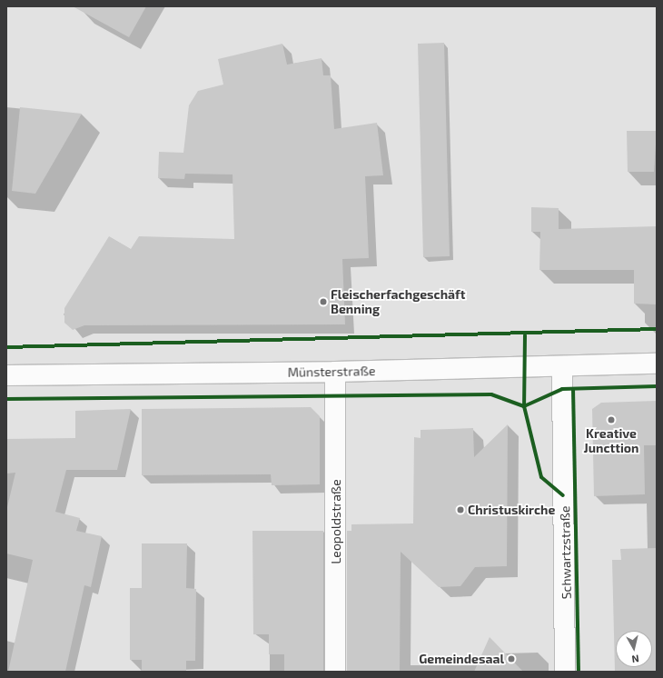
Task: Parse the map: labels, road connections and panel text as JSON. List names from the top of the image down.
{
  "streets": {
    "main road": ["Münsterstraße", "Leopoldstraße", "Schwartzstraße"]
  },
  "crossings": [
    ["Münsterstraße", "Leopoldstraße"],
    ["Münsterstraße", "Schwartzstraße"]
  ],
  "places": [
    "Fleischerfachgeschäft Benning",
    "Kreative Juncttion",
    "Christuskirche",
    "Gemeindesaal"
  ],
  "north": "bottom"
}
